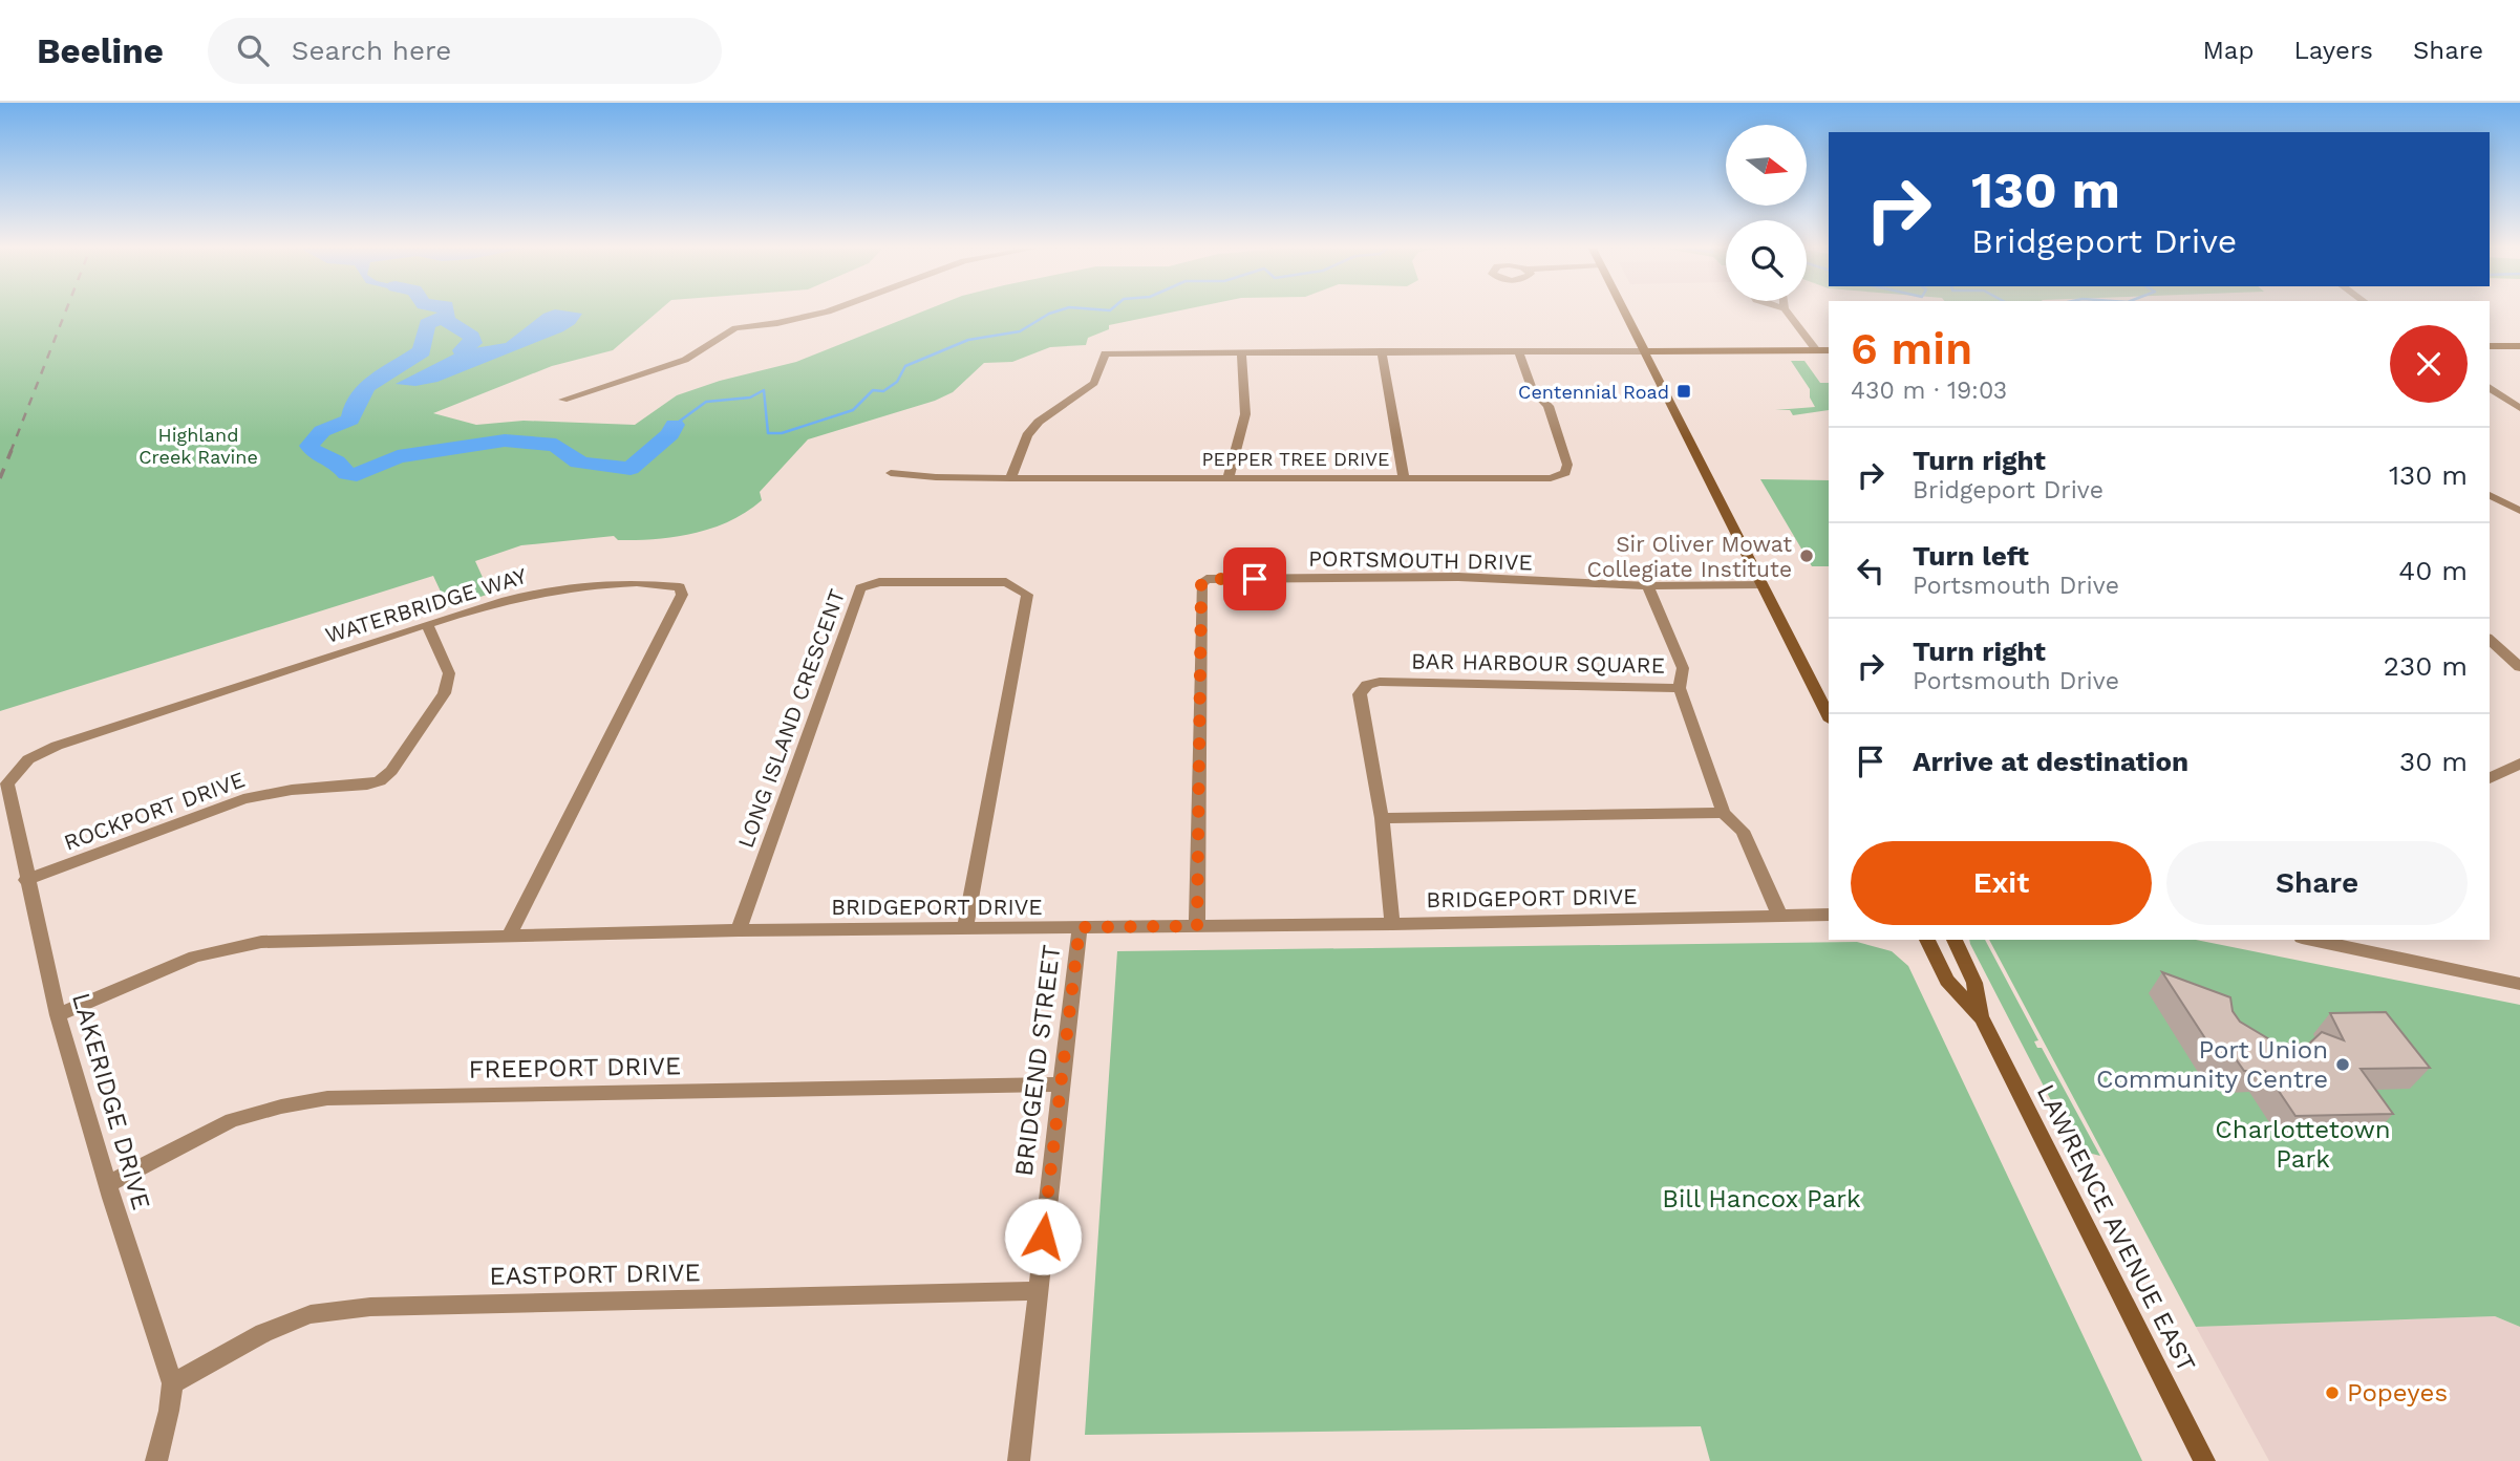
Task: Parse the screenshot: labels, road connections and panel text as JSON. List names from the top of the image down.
{
  "streets": {
    "main road": ["LAWRENCE AVENUE EAST"],
    "street": [
      "PEPPER TREE DRIVE",
      "PORTSMOUTH DRIVE",
      "WATERBRIDGE WAY",
      "BAR HARBOUR SQUARE",
      "LONG ISLAND CRESCENT",
      "ROCKPORT DRIVE",
      "BRIDGEPORT DRIVE",
      "BRIDGEND STREET",
      "FREEPORT DRIVE",
      "LAKERIDGE DRIVE",
      "EASTPORT DRIVE"
    ]
  },
  "crossings": [
    ["PORTSMOUTH DRIVE", "BRIDGEPORT DRIVE"],
    ["WATERBRIDGE WAY", "ROCKPORT DRIVE"],
    ["WATERBRIDGE WAY", "BRIDGEPORT DRIVE"],
    ["WATERBRIDGE WAY", "LAKERIDGE DRIVE"],
    ["BAR HARBOUR SQUARE", "BRIDGEPORT DRIVE"],
    ["LONG ISLAND CRESCENT", "BRIDGEPORT DRIVE"],
    ["ROCKPORT DRIVE", "LAKERIDGE DRIVE"],
    ["BRIDGEPORT DRIVE", "BRIDGEND STREET"],
    ["BRIDGEPORT DRIVE", "LAKERIDGE DRIVE"],
    ["BRIDGEND STREET", "FREEPORT DRIVE"],
    ["BRIDGEND STREET", "EASTPORT DRIVE"],
    ["FREEPORT DRIVE", "LAKERIDGE DRIVE"],
    ["LAKERIDGE DRIVE", "EASTPORT DRIVE"]
  ],
  "parks": ["Highland Creek Ravine", "Charlottetown Park", "Bill Hancox Park"],
  "places": {
    "transit": ["Centennial Road"],
    "other": ["Sir Oliver Mowat Collegiate Institute", "Port Union Community Centre", "Popeyes"]
  },
  "north": "right",
  "page": {
    "header": "Beeline",
    "search": "Search here",
    "nav": ["Map", "Layers", "Share"],
    "turn": ["130 m", "Bridgeport Drive"],
    "heading": ["6 min", "430 m · 19:03"],
    "list": [
      {
        "name": "Turn right",
        "note": "Bridgeport Drive",
        "value": "130 m"
      },
      {
        "name": "Turn left",
        "note": "Portsmouth Drive",
        "value": "40 m"
      },
      {
        "name": "Turn right",
        "note": "Portsmouth Drive",
        "value": "230 m"
      },
      {
        "name": "Arrive at destination",
        "value": "30 m"
      }
    ],
    "buttons": ["Exit", "Share"]
  }
}
